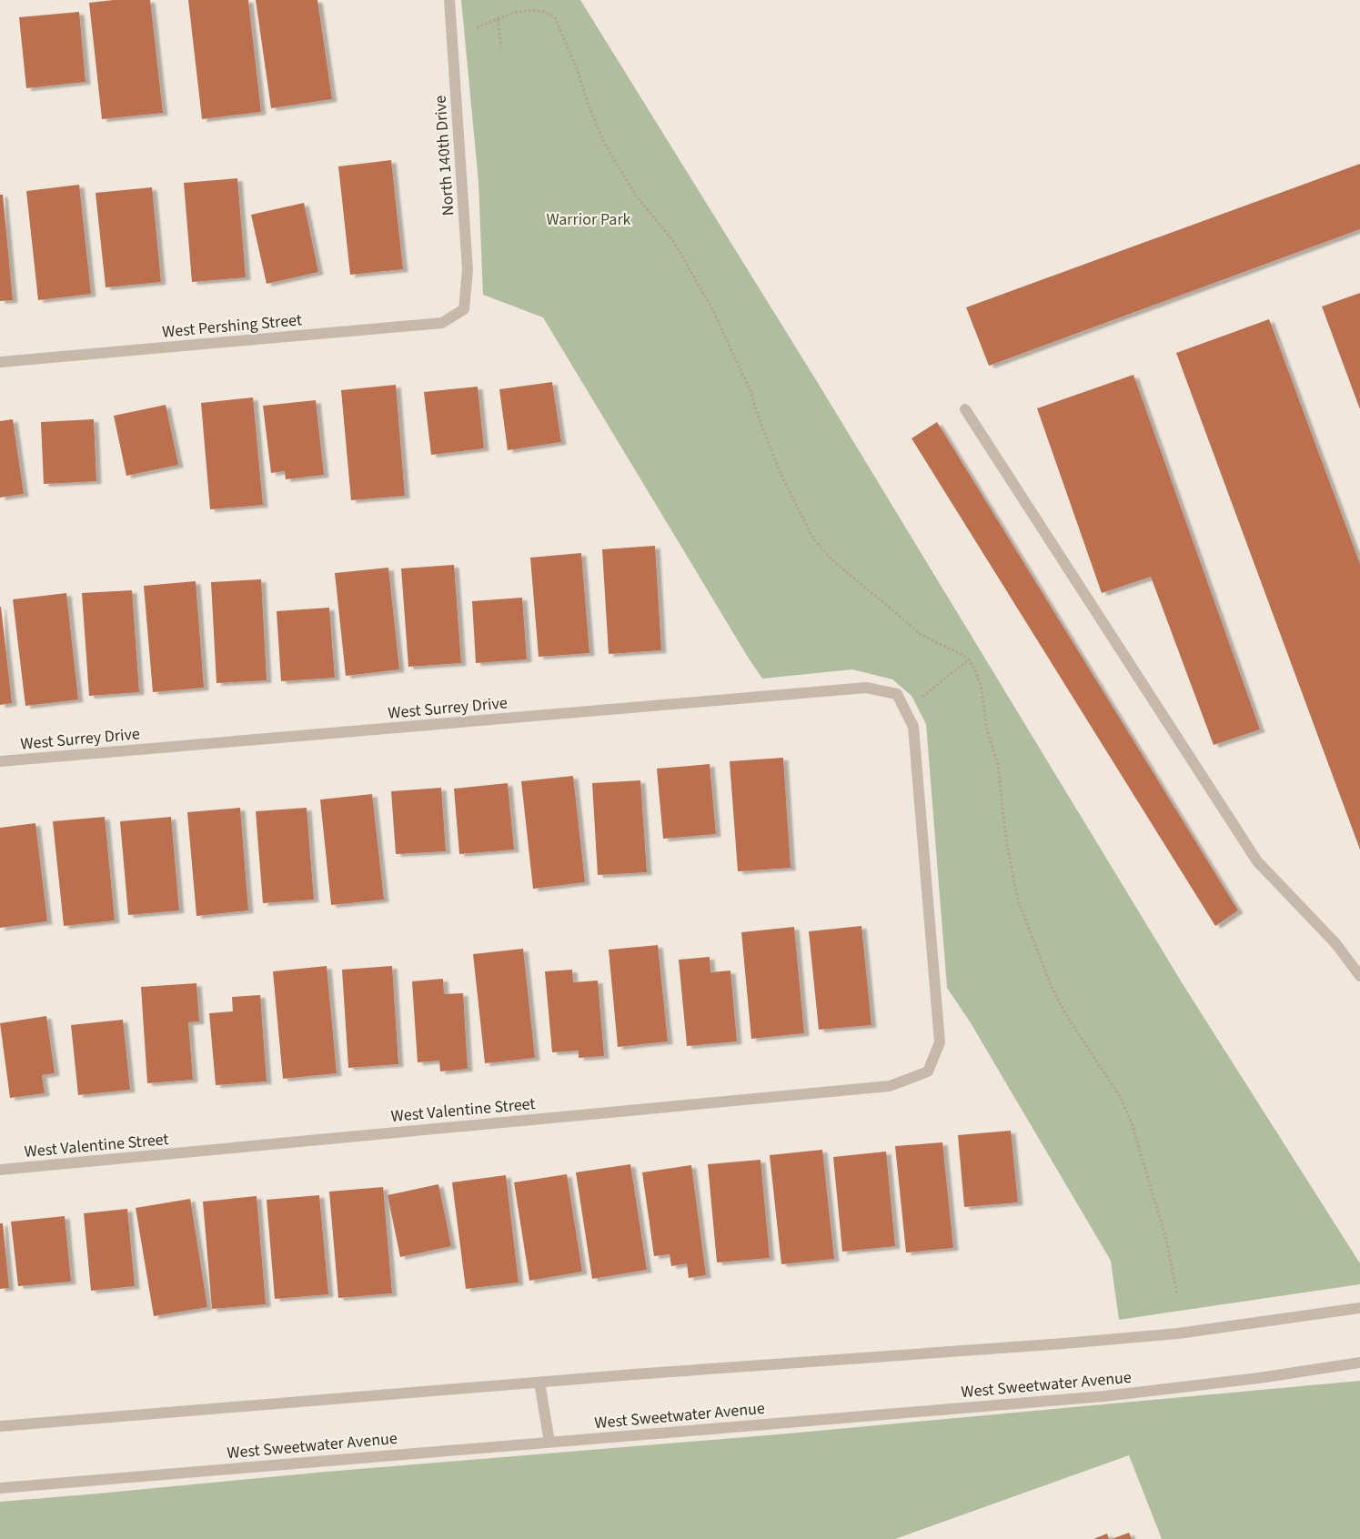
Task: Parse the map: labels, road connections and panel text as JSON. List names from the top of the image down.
{
  "streets": {
    "street": [
      "North 140th Drive",
      "West Pershing Street",
      "West Surrey Drive",
      "West Valentine Street",
      "West Sweetwater Avenue"
    ]
  },
  "crossings": [
    ["North 140th Drive", "West Pershing Street"],
    ["West Surrey Drive", "West Valentine Street"]
  ],
  "parks": ["Warrior Park"]
}
